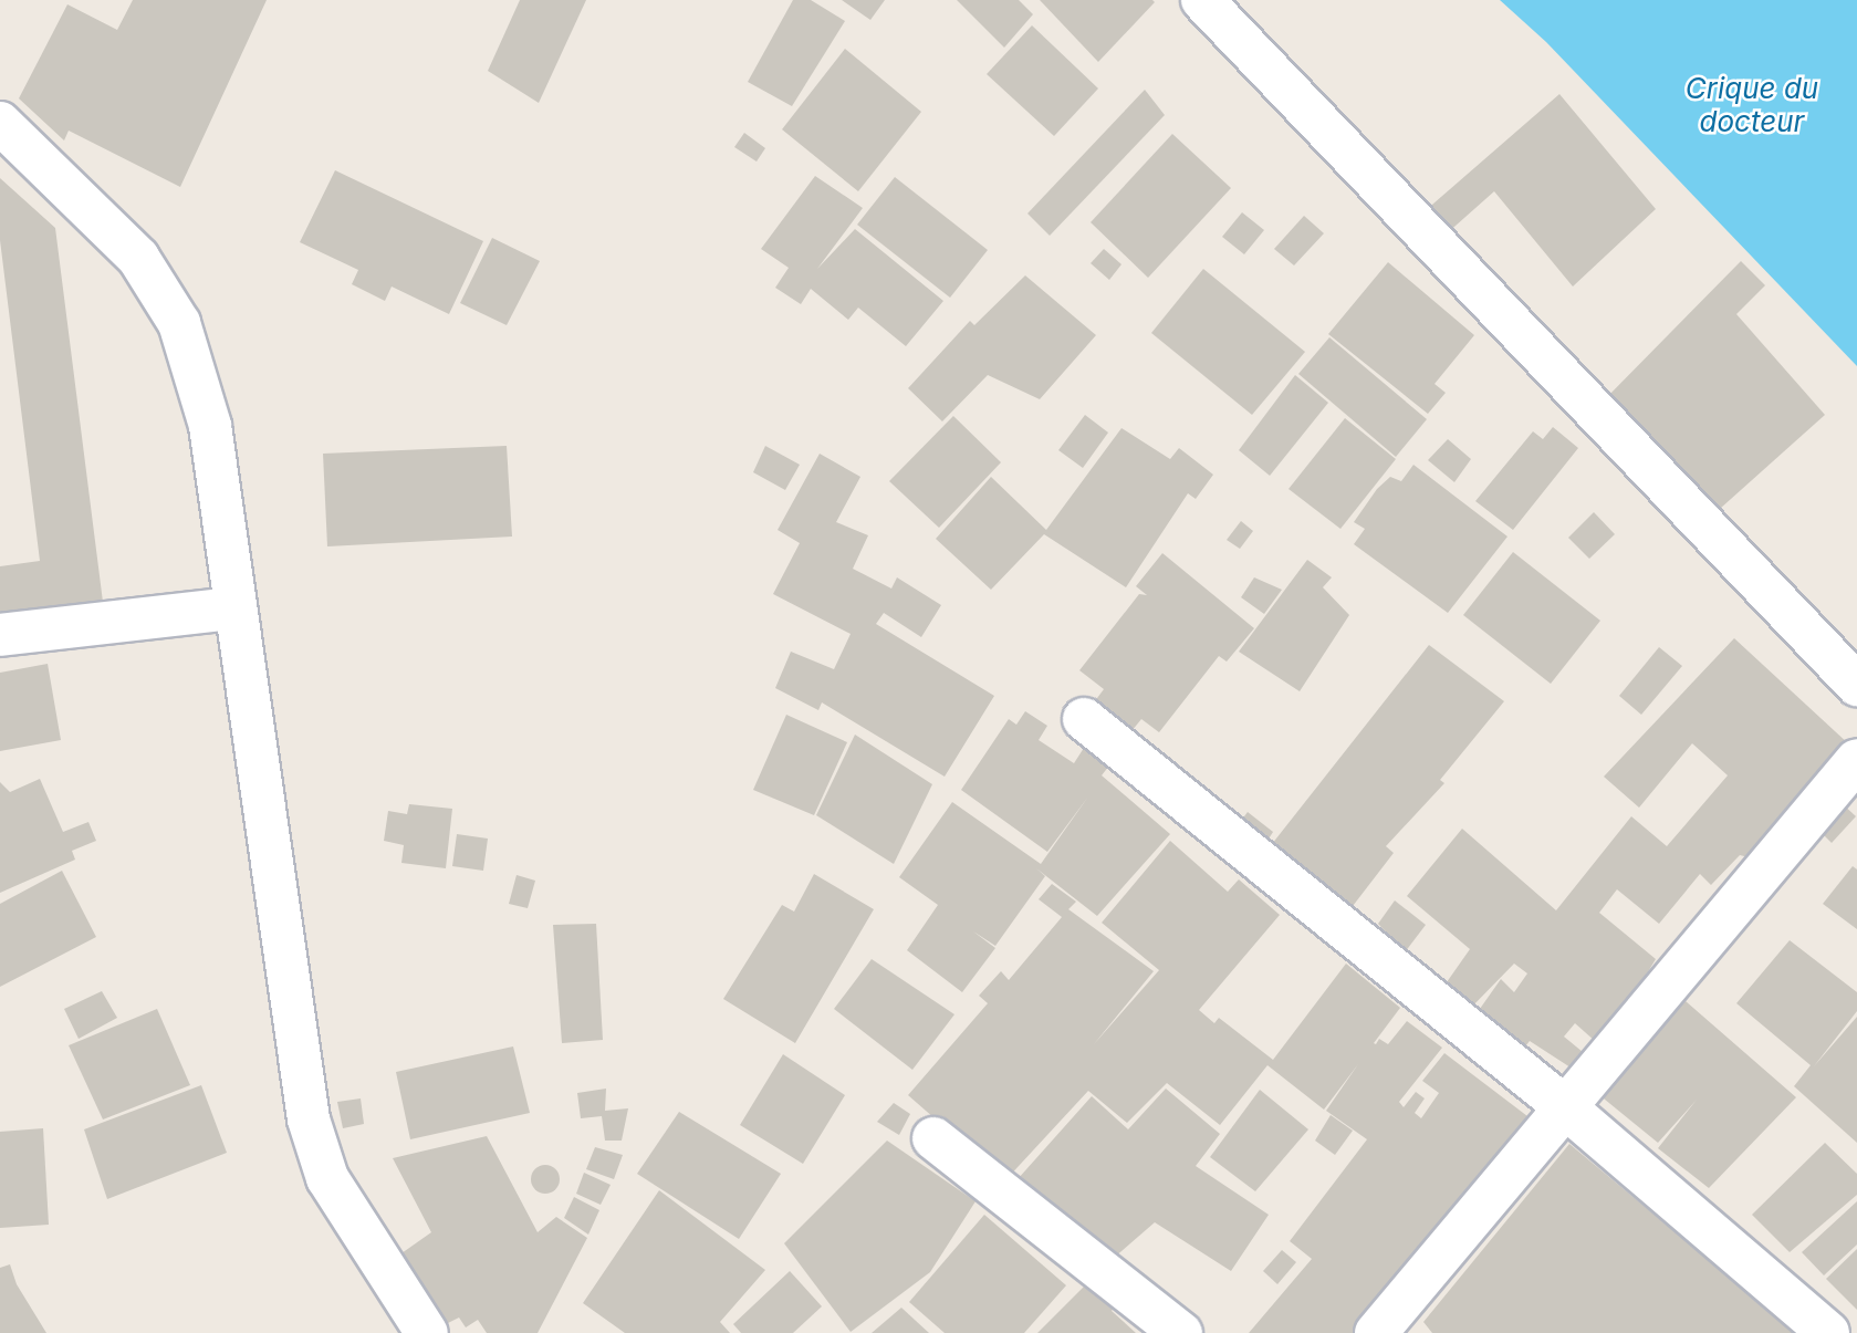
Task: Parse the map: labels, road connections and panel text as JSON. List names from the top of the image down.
{
  "water": ["Crique du docteur"]
}
